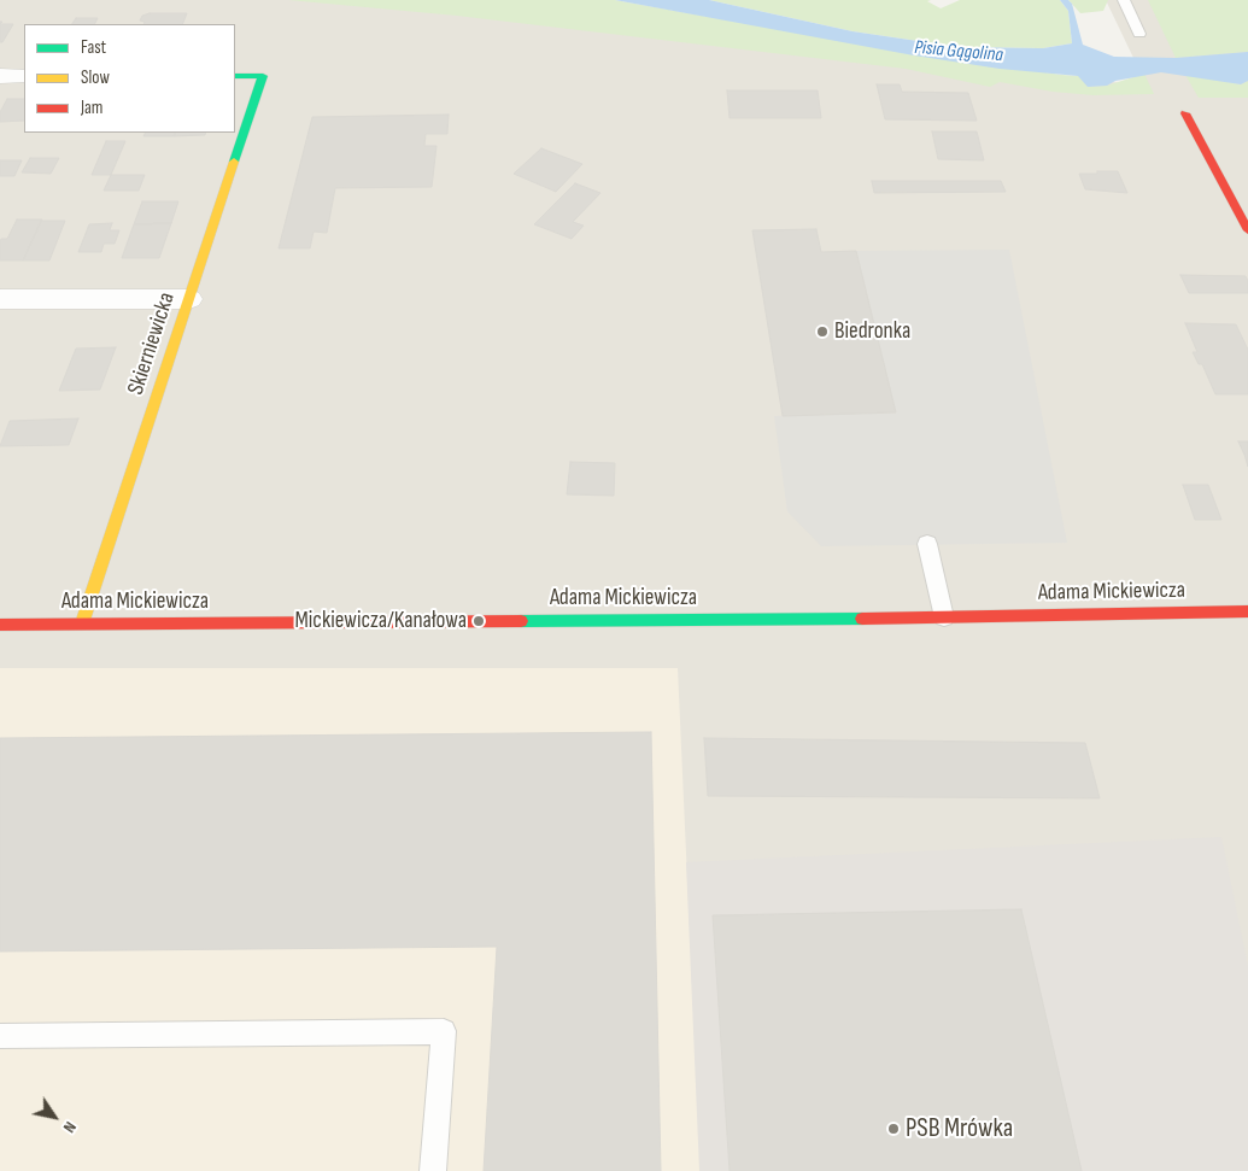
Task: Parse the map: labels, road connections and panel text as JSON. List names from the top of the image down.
{
  "streets": {
    "street": ["Skierniewicka", "Adama Mickiewicza"]
  },
  "crossings": [
    ["Skierniewicka", "Adama Mickiewicza"]
  ],
  "water": ["Pisia Gągolina"],
  "places": ["Biedronka", "Mickiewicza/Kanałowa", "PSB Mrówka"],
  "legend": ["Fast", "Slow", "Jam"],
  "north": "bottom right"
}
